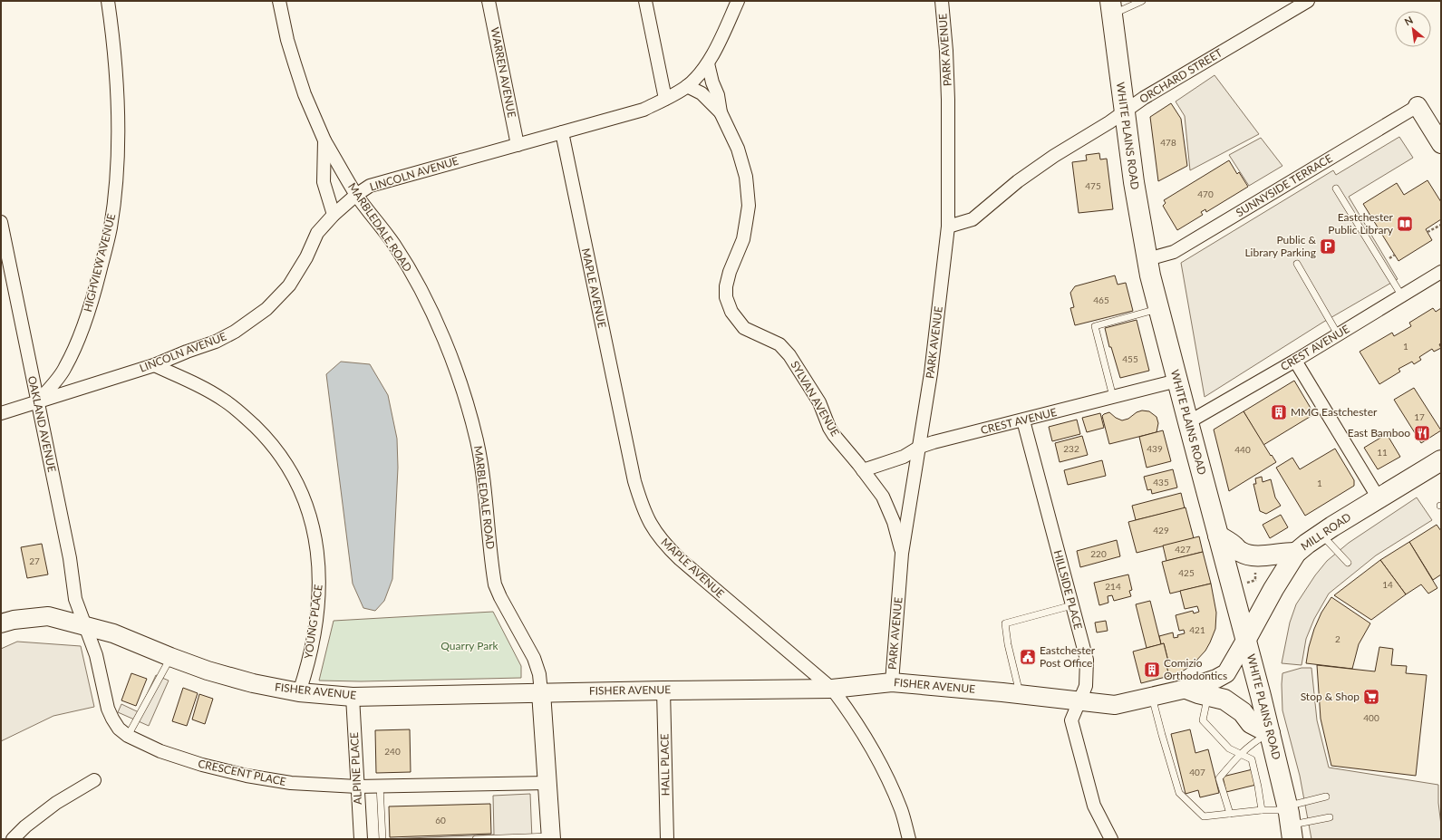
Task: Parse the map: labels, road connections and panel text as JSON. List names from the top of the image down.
{
  "streets": {
    "main road": ["WHITE PLAINS ROAD", "MILL ROAD"],
    "street": [
      "PARK AVENUE",
      "WARREN AVENUE",
      "ORCHARD STREET",
      "LINCOLN AVENUE",
      "SUNNYSIDE TERRACE",
      "MARBLEDALE ROAD",
      "HIGHVIEW AVENUE",
      "MAPLE AVENUE",
      "CREST AVENUE",
      "SYLVAN AVENUE",
      "OAKLAND AVENUE",
      "HILLSIDE PLACE",
      "YOUNG PLACE",
      "FISHER AVENUE",
      "HALL PLACE",
      "ALPINE PLACE",
      "CRESCENT PLACE"
    ]
  },
  "crossings": [
    ["PARK AVENUE", "ORCHARD STREET"],
    ["PARK AVENUE", "CREST AVENUE"],
    ["PARK AVENUE", "SYLVAN AVENUE"],
    ["PARK AVENUE", "FISHER AVENUE"],
    ["WARREN AVENUE", "LINCOLN AVENUE"],
    ["ORCHARD STREET", "WHITE PLAINS ROAD"],
    ["WHITE PLAINS ROAD", "SUNNYSIDE TERRACE"],
    ["WHITE PLAINS ROAD", "CREST AVENUE"],
    ["WHITE PLAINS ROAD", "MILL ROAD"],
    ["WHITE PLAINS ROAD", "FISHER AVENUE"],
    ["LINCOLN AVENUE", "MARBLEDALE ROAD"],
    ["LINCOLN AVENUE", "HIGHVIEW AVENUE"],
    ["LINCOLN AVENUE", "MAPLE AVENUE"],
    ["LINCOLN AVENUE", "SYLVAN AVENUE"],
    ["LINCOLN AVENUE", "OAKLAND AVENUE"],
    ["LINCOLN AVENUE", "YOUNG PLACE"],
    ["MARBLEDALE ROAD", "FISHER AVENUE"],
    ["MARBLEDALE ROAD", "CRESCENT PLACE"],
    ["HIGHVIEW AVENUE", "OAKLAND AVENUE"],
    ["MAPLE AVENUE", "FISHER AVENUE"],
    ["CREST AVENUE", "SYLVAN AVENUE"],
    ["CREST AVENUE", "HILLSIDE PLACE"],
    ["OAKLAND AVENUE", "FISHER AVENUE"],
    ["OAKLAND AVENUE", "CRESCENT PLACE"],
    ["MILL ROAD", "FISHER AVENUE"],
    ["HILLSIDE PLACE", "FISHER AVENUE"],
    ["YOUNG PLACE", "FISHER AVENUE"],
    ["FISHER AVENUE", "HALL PLACE"],
    ["FISHER AVENUE", "ALPINE PLACE"],
    ["FISHER AVENUE", "CRESCENT PLACE"],
    ["ALPINE PLACE", "CRESCENT PLACE"]
  ],
  "parks": ["Quarry Park"],
  "places": {
    "library": ["Eastchester Public Library"],
    "parking": ["Public & Library Parking"],
    "building": ["MMG Eastchester", "Comizio Orthodontics"],
    "restaurant": ["East Bamboo"],
    "public building": ["Eastchester Post Office"],
    "supermarket": ["Stop & Shop"]
  },
  "house_numbers": [
    "478",
    "475",
    "470",
    "465",
    "1",
    "455",
    "17",
    "232",
    "439",
    "440",
    "11",
    "435",
    "1",
    "429",
    "427",
    "220",
    "27",
    "425",
    "14",
    "214",
    "421",
    "2",
    "400",
    "240",
    "407",
    "60"
  ],
  "north": "top left"
}
